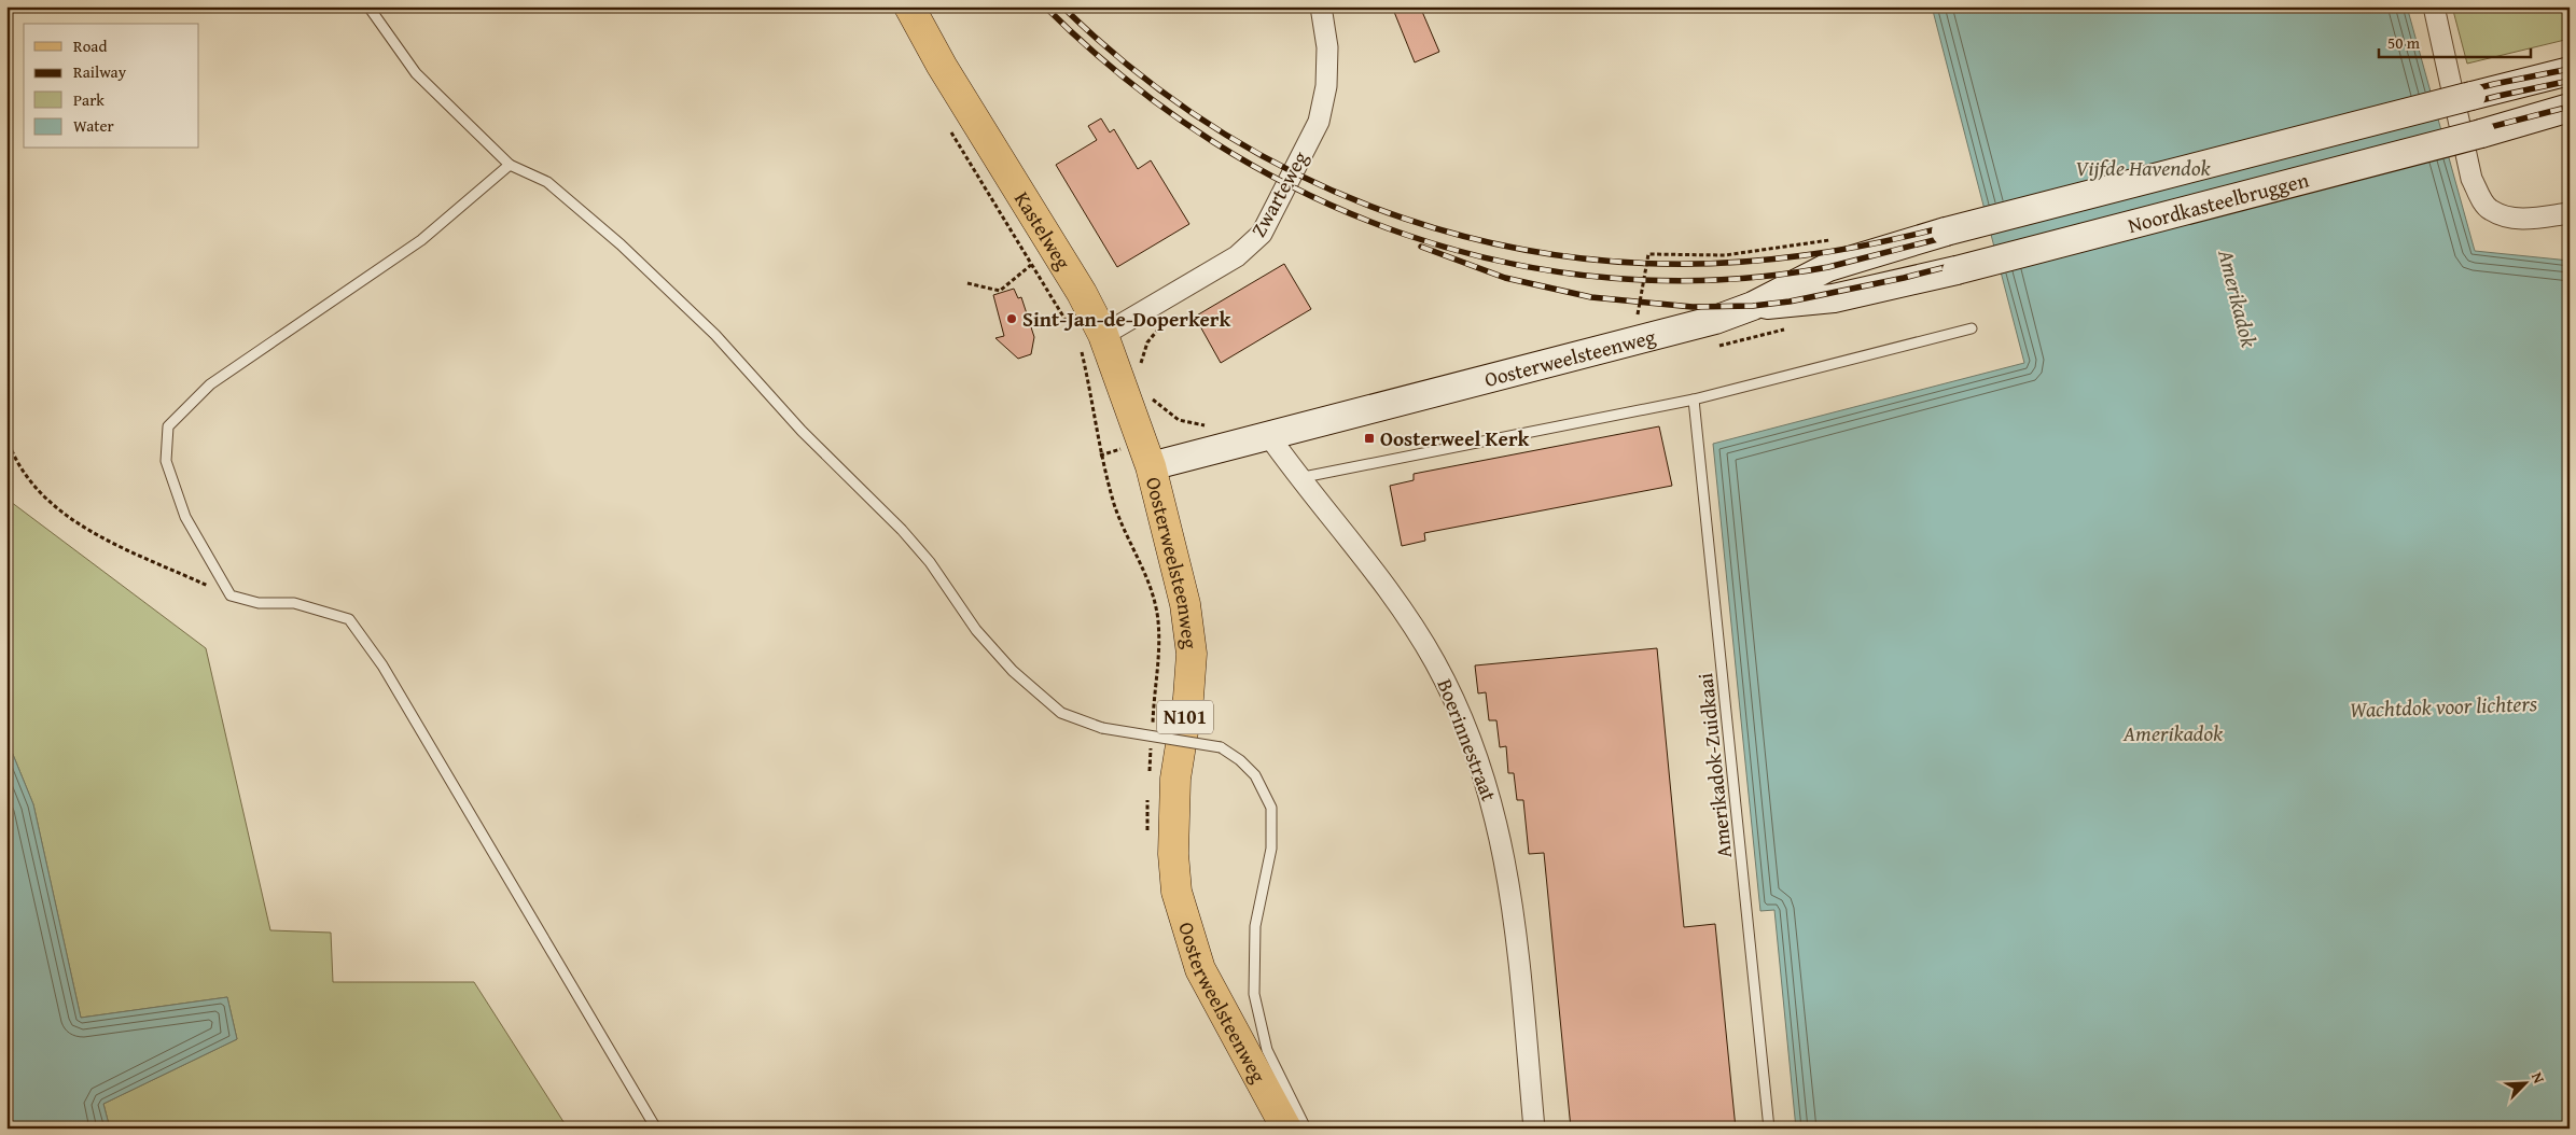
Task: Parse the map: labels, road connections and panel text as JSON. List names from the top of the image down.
{
  "streets": {
    "main road": [
      "Noordkasteelbruggen",
      "Kastelweg",
      "Oosterweelsteenweg",
      "N101"
    ],
    "street": ["Zwarteweg", "Boerinnestraat"],
    "lane": ["Amerikadok-Zuidkaai"]
  },
  "crossings": [
    ["Zwarteweg", "Kastelweg"],
    ["Noordkasteelbruggen", "Oosterweelsteenweg"],
    ["Kastelweg", "Oosterweelsteenweg"],
    ["Oosterweelsteenweg", "Boerinnestraat"]
  ],
  "water": ["Vijfde Havendok", "Amerikadok", "Wachtdok voor lichters"],
  "places": {
    "other": ["Sint-Jan-de-Doperkerk"],
    "transit": ["Oosterweel Kerk"]
  },
  "legend": [
    "Road",
    "Railway",
    "Park",
    "Water"
  ],
  "scale_bar": "50 m",
  "north": "top right"
}
